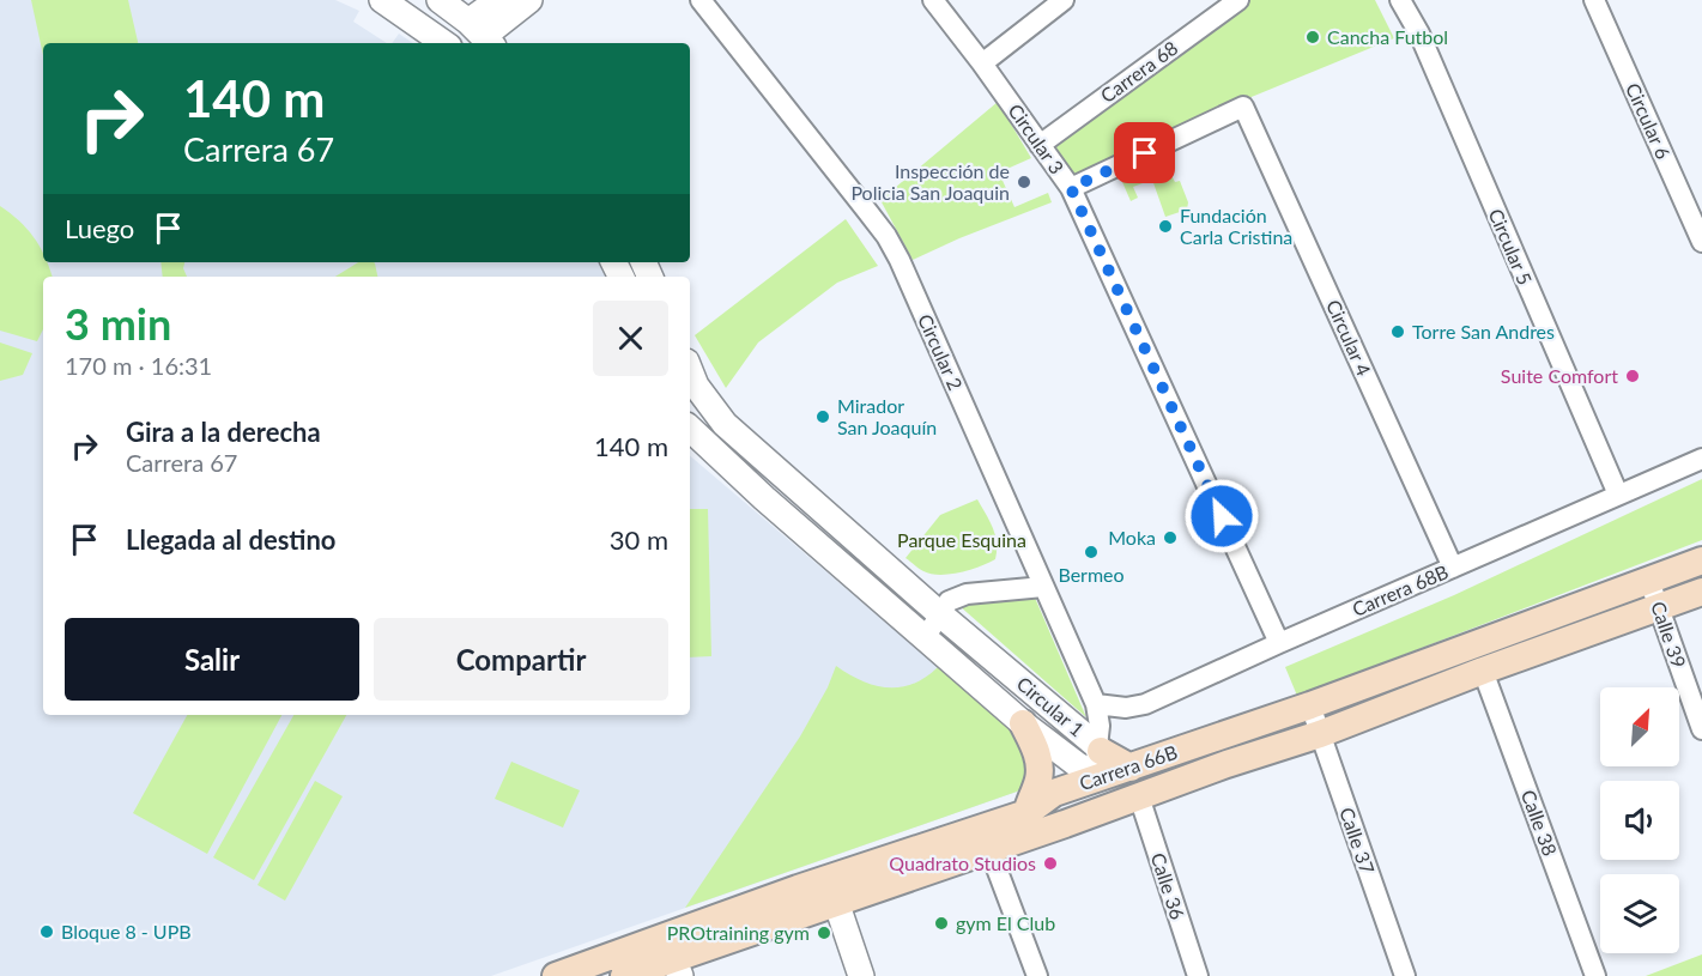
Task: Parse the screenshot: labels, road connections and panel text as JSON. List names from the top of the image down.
{
  "streets": {
    "main road": ["Carrera 66B"],
    "street": [
      "Carrera 68",
      "Circular 6",
      "Circular 3",
      "Circular 5",
      "Circular 4",
      "Circular 2",
      "Carrera 68B",
      "Calle 39",
      "Circular 1",
      "Calle 38",
      "Calle 37",
      "Calle 36"
    ]
  },
  "crossings": [
    ["Carrera 68", "Circular 3"],
    ["Circular 3", "Circular 4"],
    ["Circular 3", "Carrera 68B"],
    ["Circular 5", "Carrera 68B"],
    ["Circular 4", "Carrera 68B"],
    ["Circular 2", "Carrera 68B"],
    ["Circular 2", "Circular 1"],
    ["Circular 2", "Carrera 66B"],
    ["Calle 39", "Carrera 66B"],
    ["Circular 1", "Carrera 66B"],
    ["Carrera 66B", "Calle 38"],
    ["Carrera 66B", "Calle 37"],
    ["Carrera 66B", "Calle 36"]
  ],
  "parks": ["Parque Esquina"],
  "places": [
    "Cancha Futbol",
    "Inspección de Policia San Joaquin",
    "Fundación Carla Cristina",
    "Torre San Andres",
    "Suite Comfort",
    "Mirador San Joaquín",
    "Moka",
    "Bermeo",
    "Quadrato Studios",
    "gym El Club",
    "Bloque 8 - UPB",
    "PROtraining gym"
  ],
  "north": "top right",
  "page": {
    "turn": ["140 m", "Carrera 67"],
    "then": "Luego",
    "heading": ["3 min", "170 m · 16:31"],
    "list": [
      {
        "name": "Gira a la derecha",
        "note": "Carrera 67",
        "value": "140 m"
      },
      {
        "name": "Llegada al destino",
        "value": "30 m"
      }
    ],
    "buttons": ["Salir", "Compartir"]
  }
}
